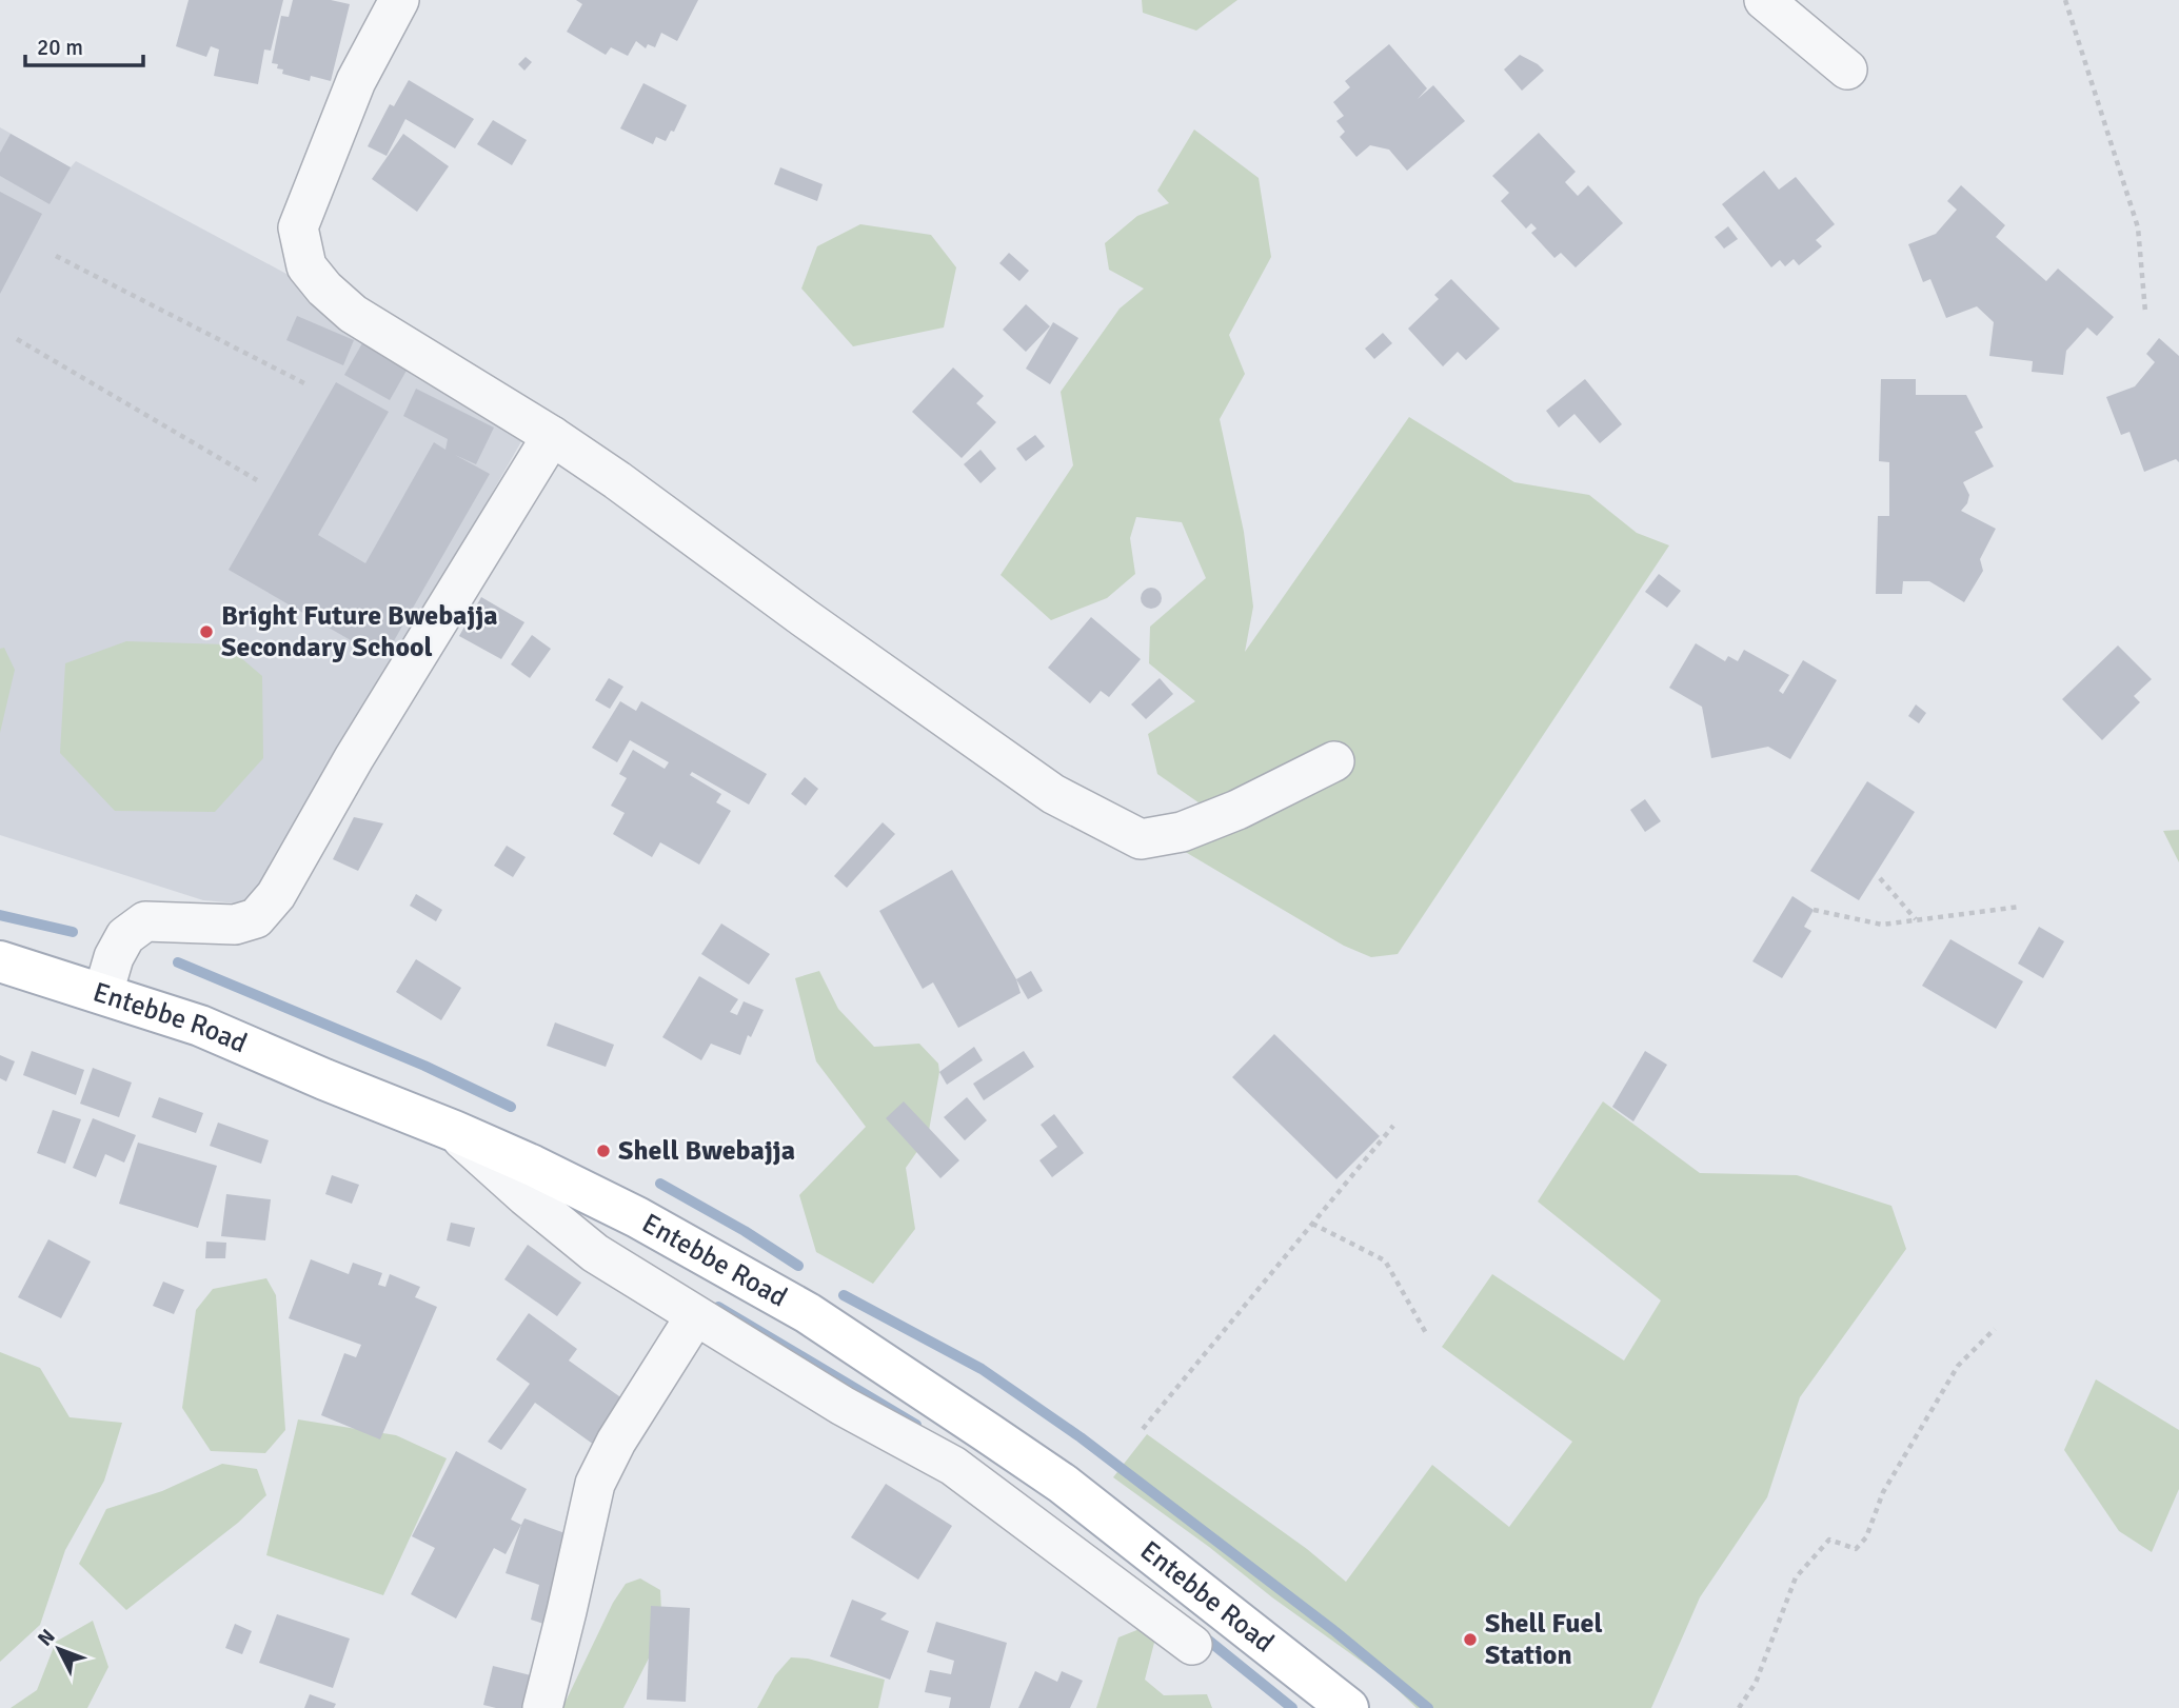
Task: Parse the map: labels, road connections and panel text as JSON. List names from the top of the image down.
{
  "streets": {
    "main road": ["Entebbe Road"]
  },
  "places": ["Bright Future Bwebajja Secondary School", "Shell Bwebajja", "Shell Fuel Station"],
  "scale_bar": "20 m",
  "north": "top left"
}
